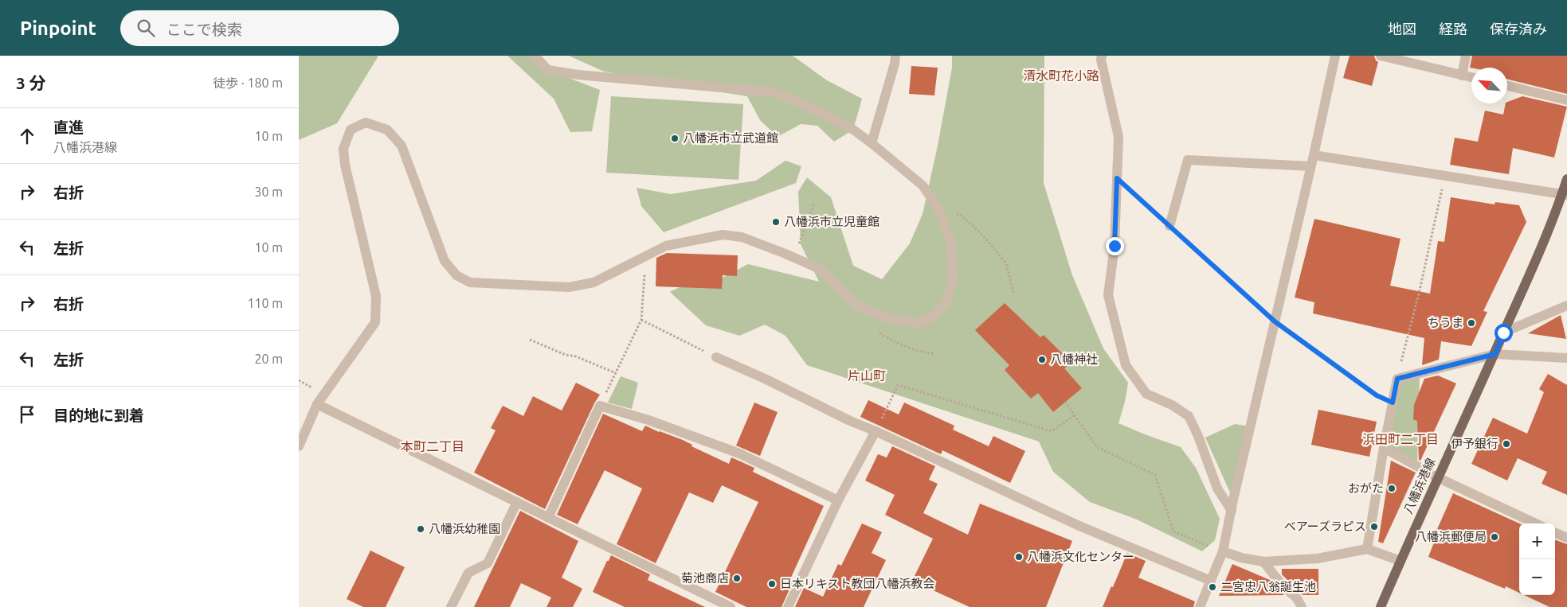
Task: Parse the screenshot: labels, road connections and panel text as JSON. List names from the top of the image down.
{
  "streets": {
    "main road": ["八幡浜港線"]
  },
  "districts": [
    "清水町花小路",
    "片山町",
    "浜田町二丁目",
    "本町二丁目"
  ],
  "places": [
    "八幡浜市立武道館",
    "八幡浜市立児童館",
    "ちうま",
    "八幡神社",
    "伊予銀行",
    "おがた",
    "ベアーズラピス",
    "八幡浜幼稚園",
    "八幡浜郵便局",
    "八幡浜文化センター",
    "菊池商店",
    "日本リキスト教団八幡浜教会",
    "二宮忠八翁誕生池"
  ],
  "north": "top left",
  "page": {
    "header": "Pinpoint",
    "search": "ここで検索",
    "nav": ["地図", "経路", "保存済み"],
    "heading": ["3 分", "徒歩 · 180 m"],
    "list": [
      ["直進", "八幡浜港線", "10 m"],
      ["右折", "30 m"],
      ["左折", "10 m"],
      ["右折", "110 m"],
      ["左折", "20 m"],
      "目的地に到着"
    ],
    "map_buttons": ["+", "−"]
  }
}
